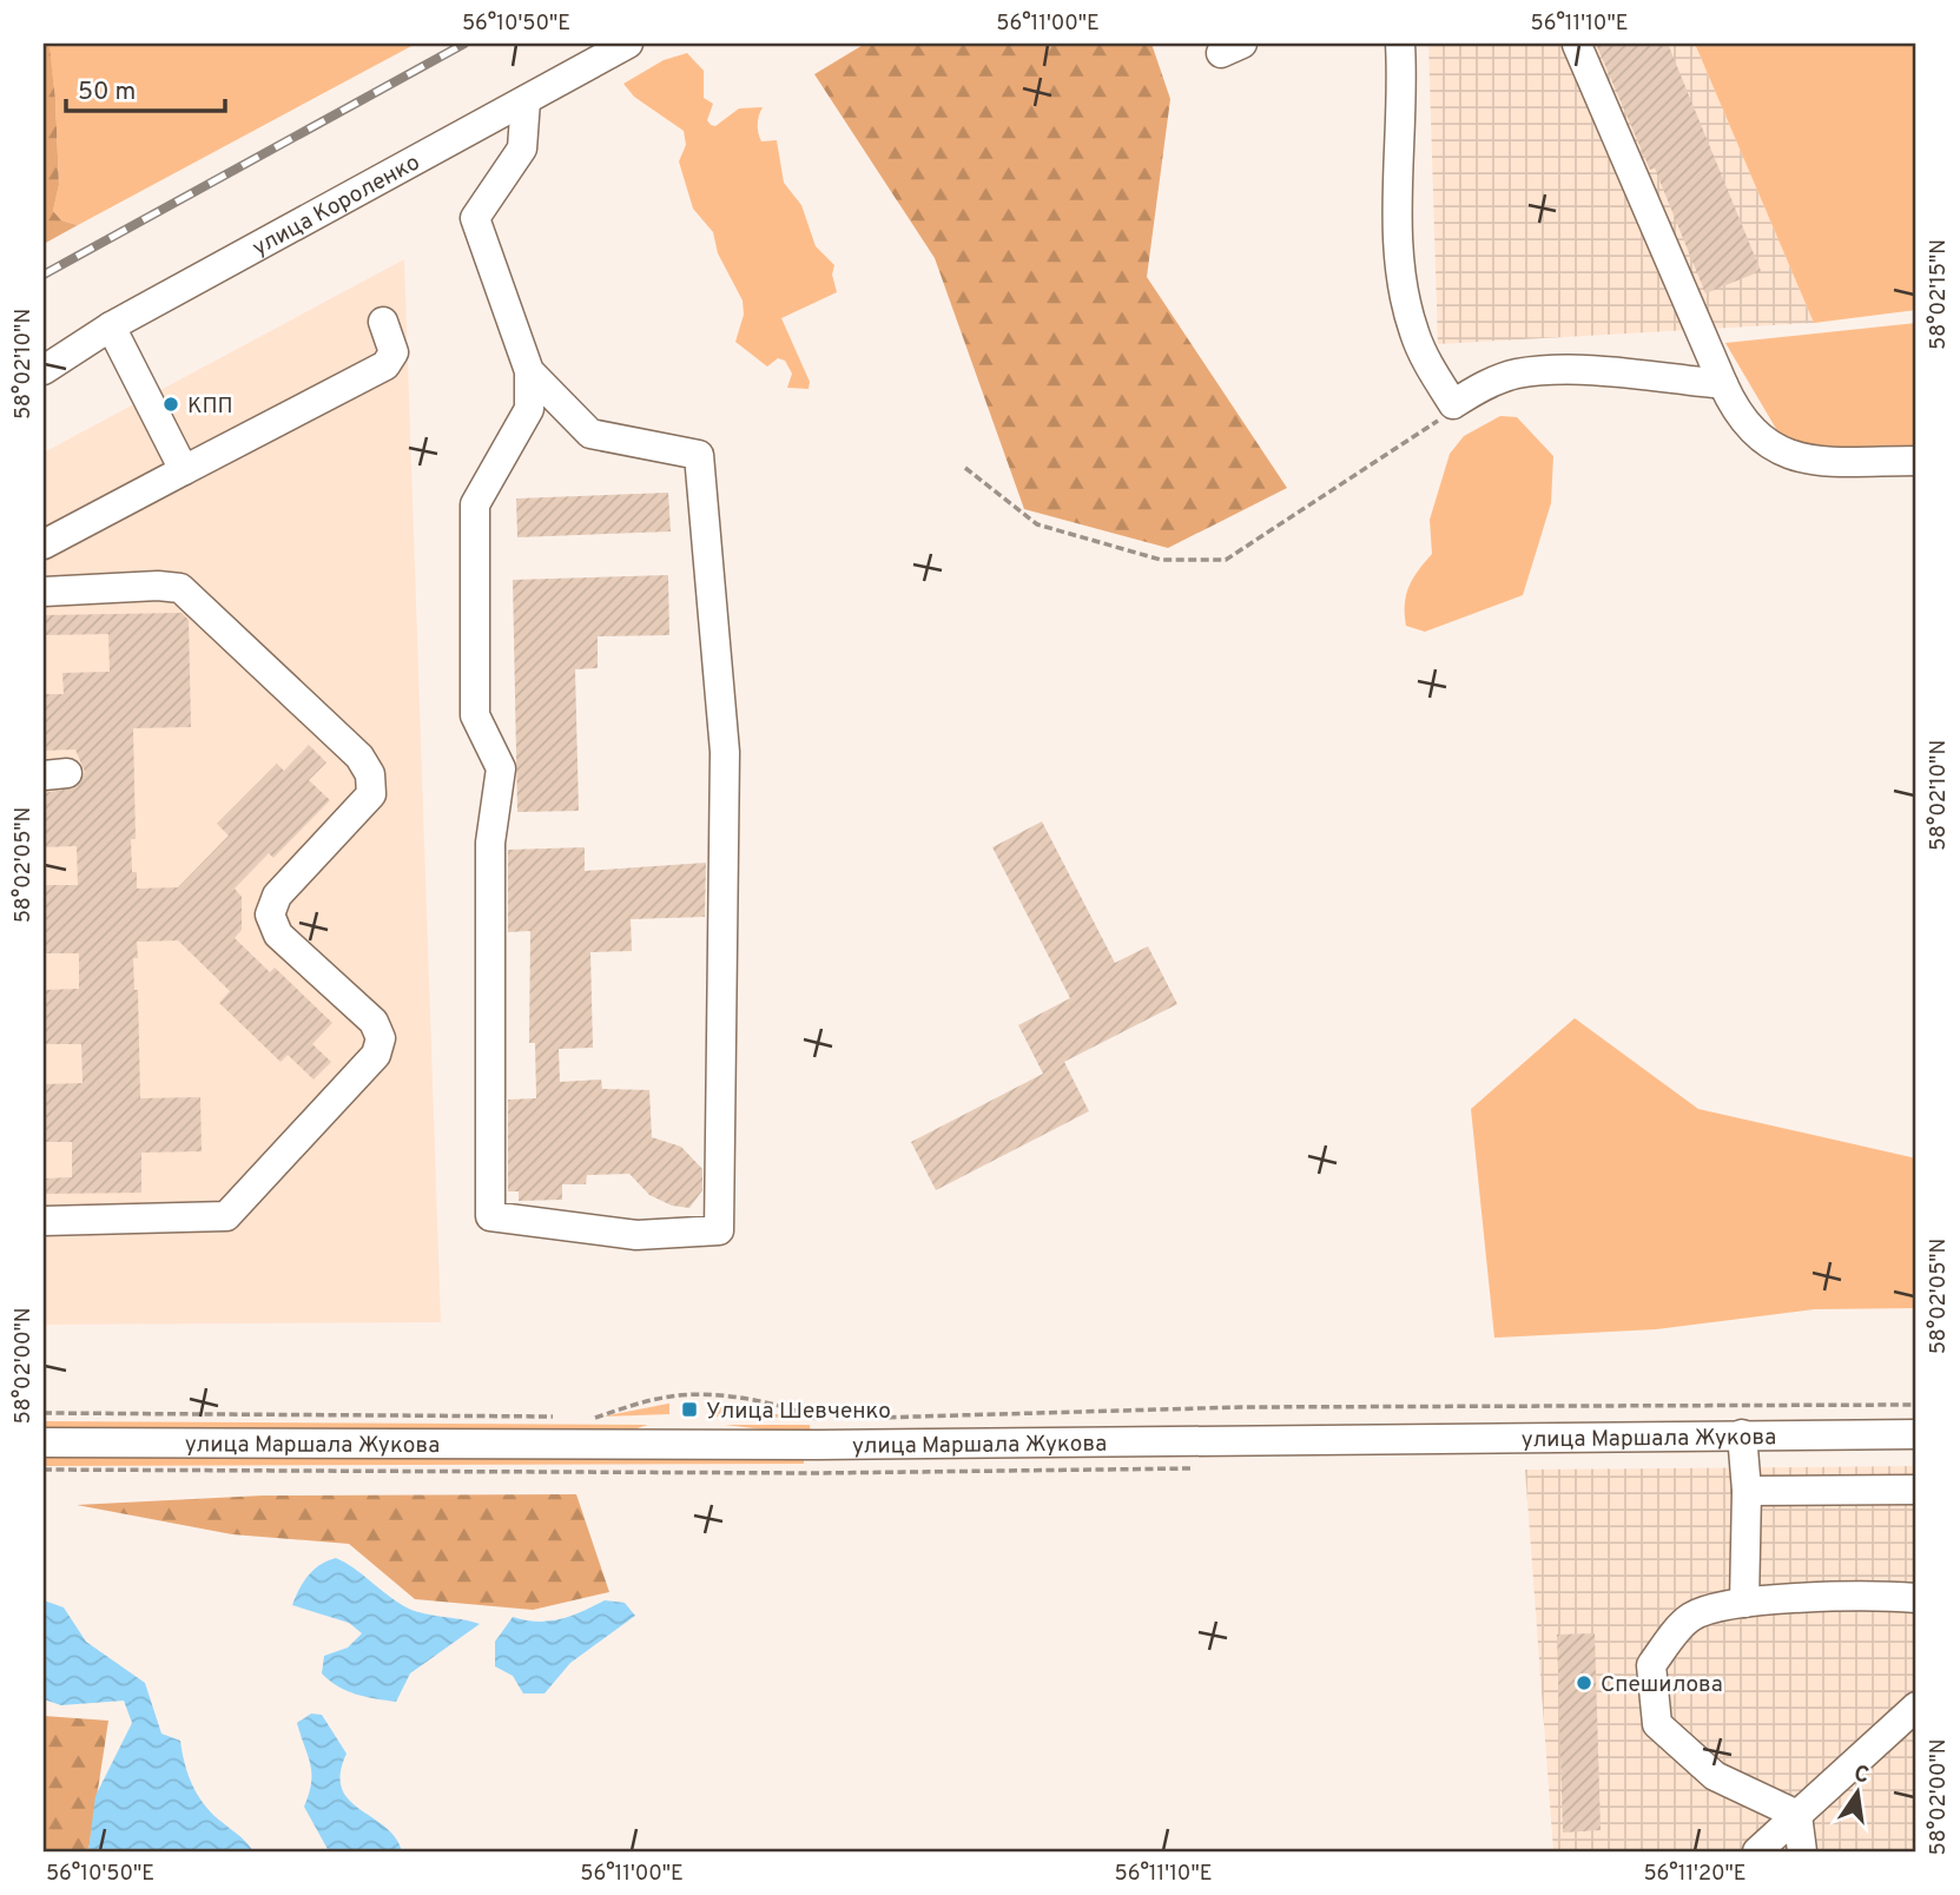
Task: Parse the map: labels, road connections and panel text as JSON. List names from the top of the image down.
{
  "streets": {
    "street": ["улица Короленко", "улица Маршала Жукова"]
  },
  "places": {
    "other": ["КПП", "Спешилова"],
    "transit": ["Улица Шевченко"]
  },
  "scale_bar": "50 m",
  "north": "top",
  "coordinates": [
    "56°10'50\"E",
    "56°11'00\"E",
    "56°11'10\"E",
    "58°02'15\"N",
    "58°02'10\"N",
    "58°02'05\"N",
    "58°02'00\"N",
    "56°11'20\"E"
  ]
}
